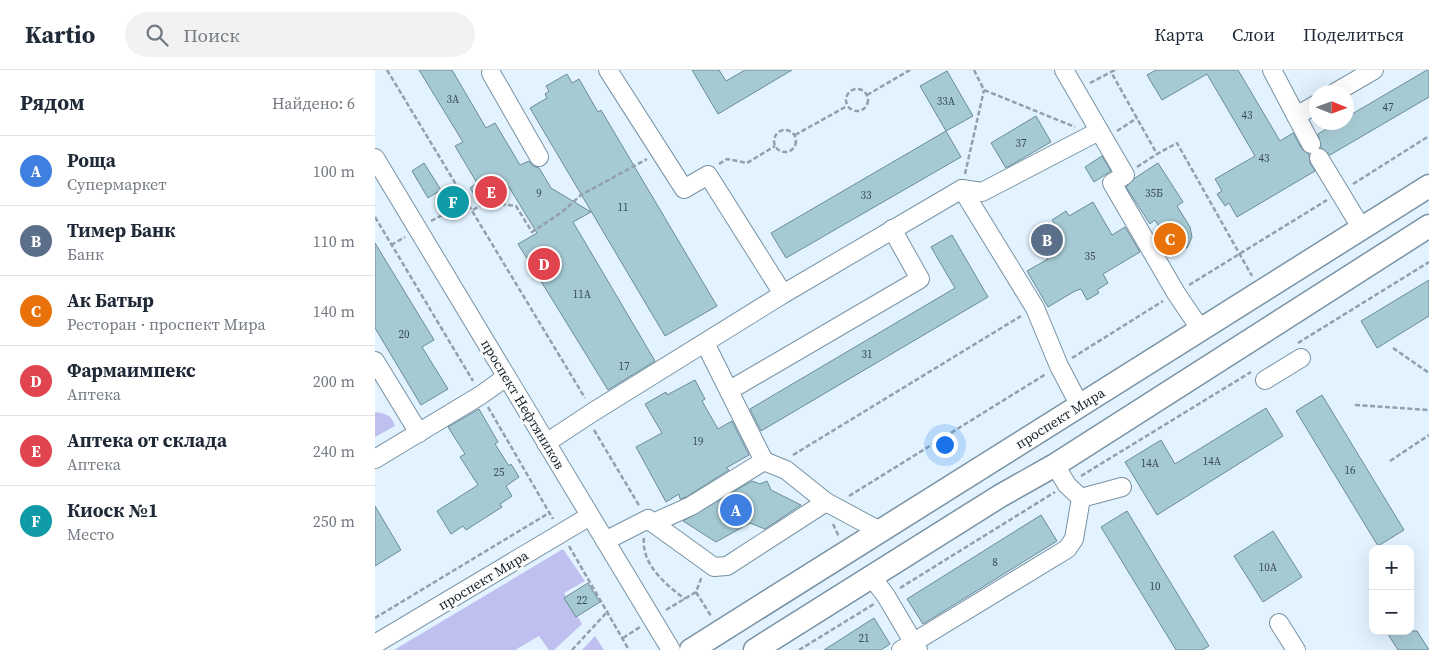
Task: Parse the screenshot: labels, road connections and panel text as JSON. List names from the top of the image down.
{
  "streets": {
    "main road": ["проспект Мира"],
    "street": ["проспект Нефтяников"]
  },
  "crossings": [
    ["проспект Нефтяников", "проспект Мира"]
  ],
  "house_numbers": [
    "3А",
    "33А",
    "47",
    "43",
    "37",
    "43",
    "9",
    "35Б",
    "33",
    "11",
    "35",
    "11А",
    "20",
    "31",
    "17",
    "19",
    "14А",
    "14А",
    "16",
    "25",
    "8",
    "10А",
    "10",
    "22",
    "21"
  ],
  "north": "right",
  "page": {
    "header": "Kartio",
    "search": "Поиск",
    "nav": ["Карта", "Слои", "Поделиться"],
    "heading": ["Рядом", "Найдено: 6"],
    "list": [
      {
        "mark": "A",
        "name": "Роща",
        "note": "Супермаркет",
        "value": "100 m"
      },
      {
        "mark": "B",
        "name": "Тимер Банк",
        "note": "Банк",
        "value": "110 m"
      },
      {
        "mark": "C",
        "name": "Ак Батыр",
        "note": "Ресторан · проспект Мира",
        "value": "140 m"
      },
      {
        "mark": "D",
        "name": "Фармаимпекс",
        "note": "Аптека",
        "value": "200 m"
      },
      {
        "mark": "E",
        "name": "Аптека от склада",
        "note": "Аптека",
        "value": "240 m"
      },
      {
        "mark": "F",
        "name": "Киоск №1",
        "note": "Место",
        "value": "250 m"
      }
    ],
    "pins": [
      "E",
      "F",
      "C",
      "B",
      "D",
      "A"
    ],
    "map_buttons": ["+", "−"]
  }
}
